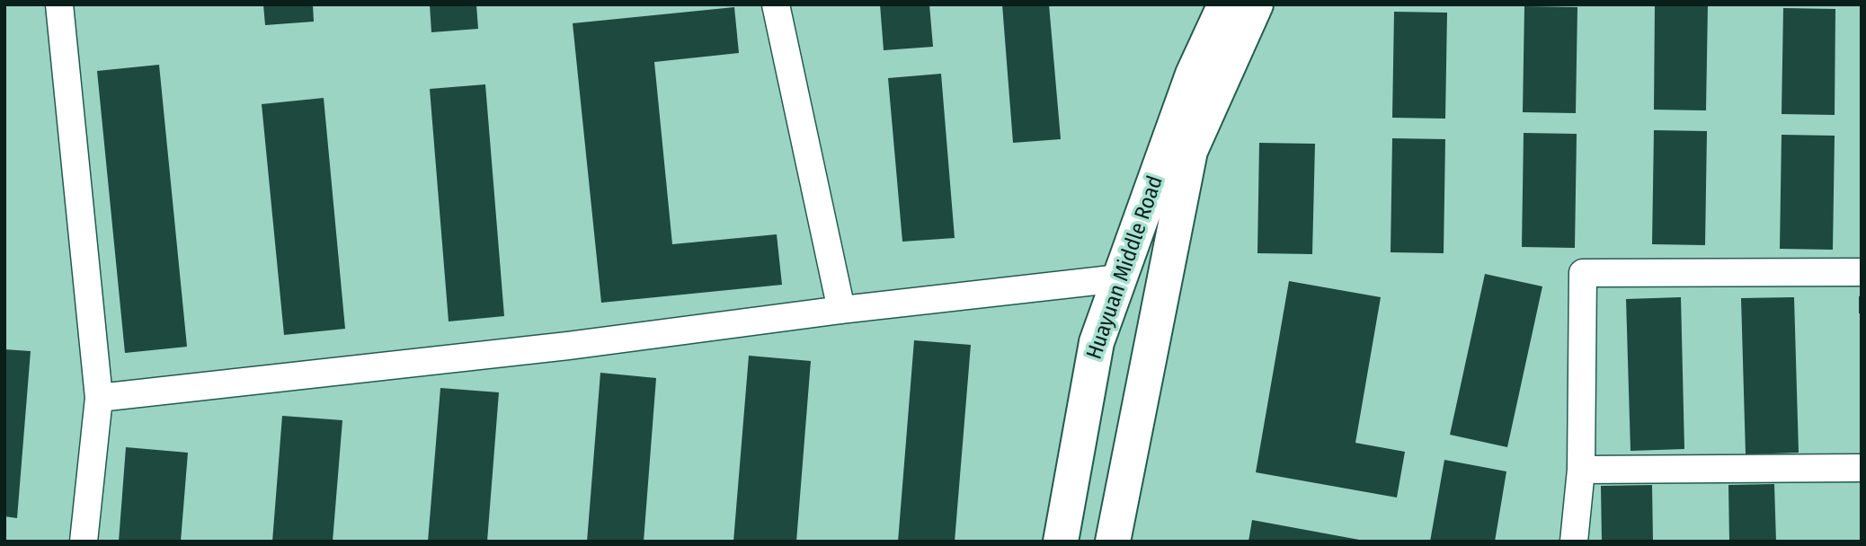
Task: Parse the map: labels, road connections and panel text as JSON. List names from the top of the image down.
{
  "streets": {
    "main road": ["Huayuan Middle Road"]
  }
}
